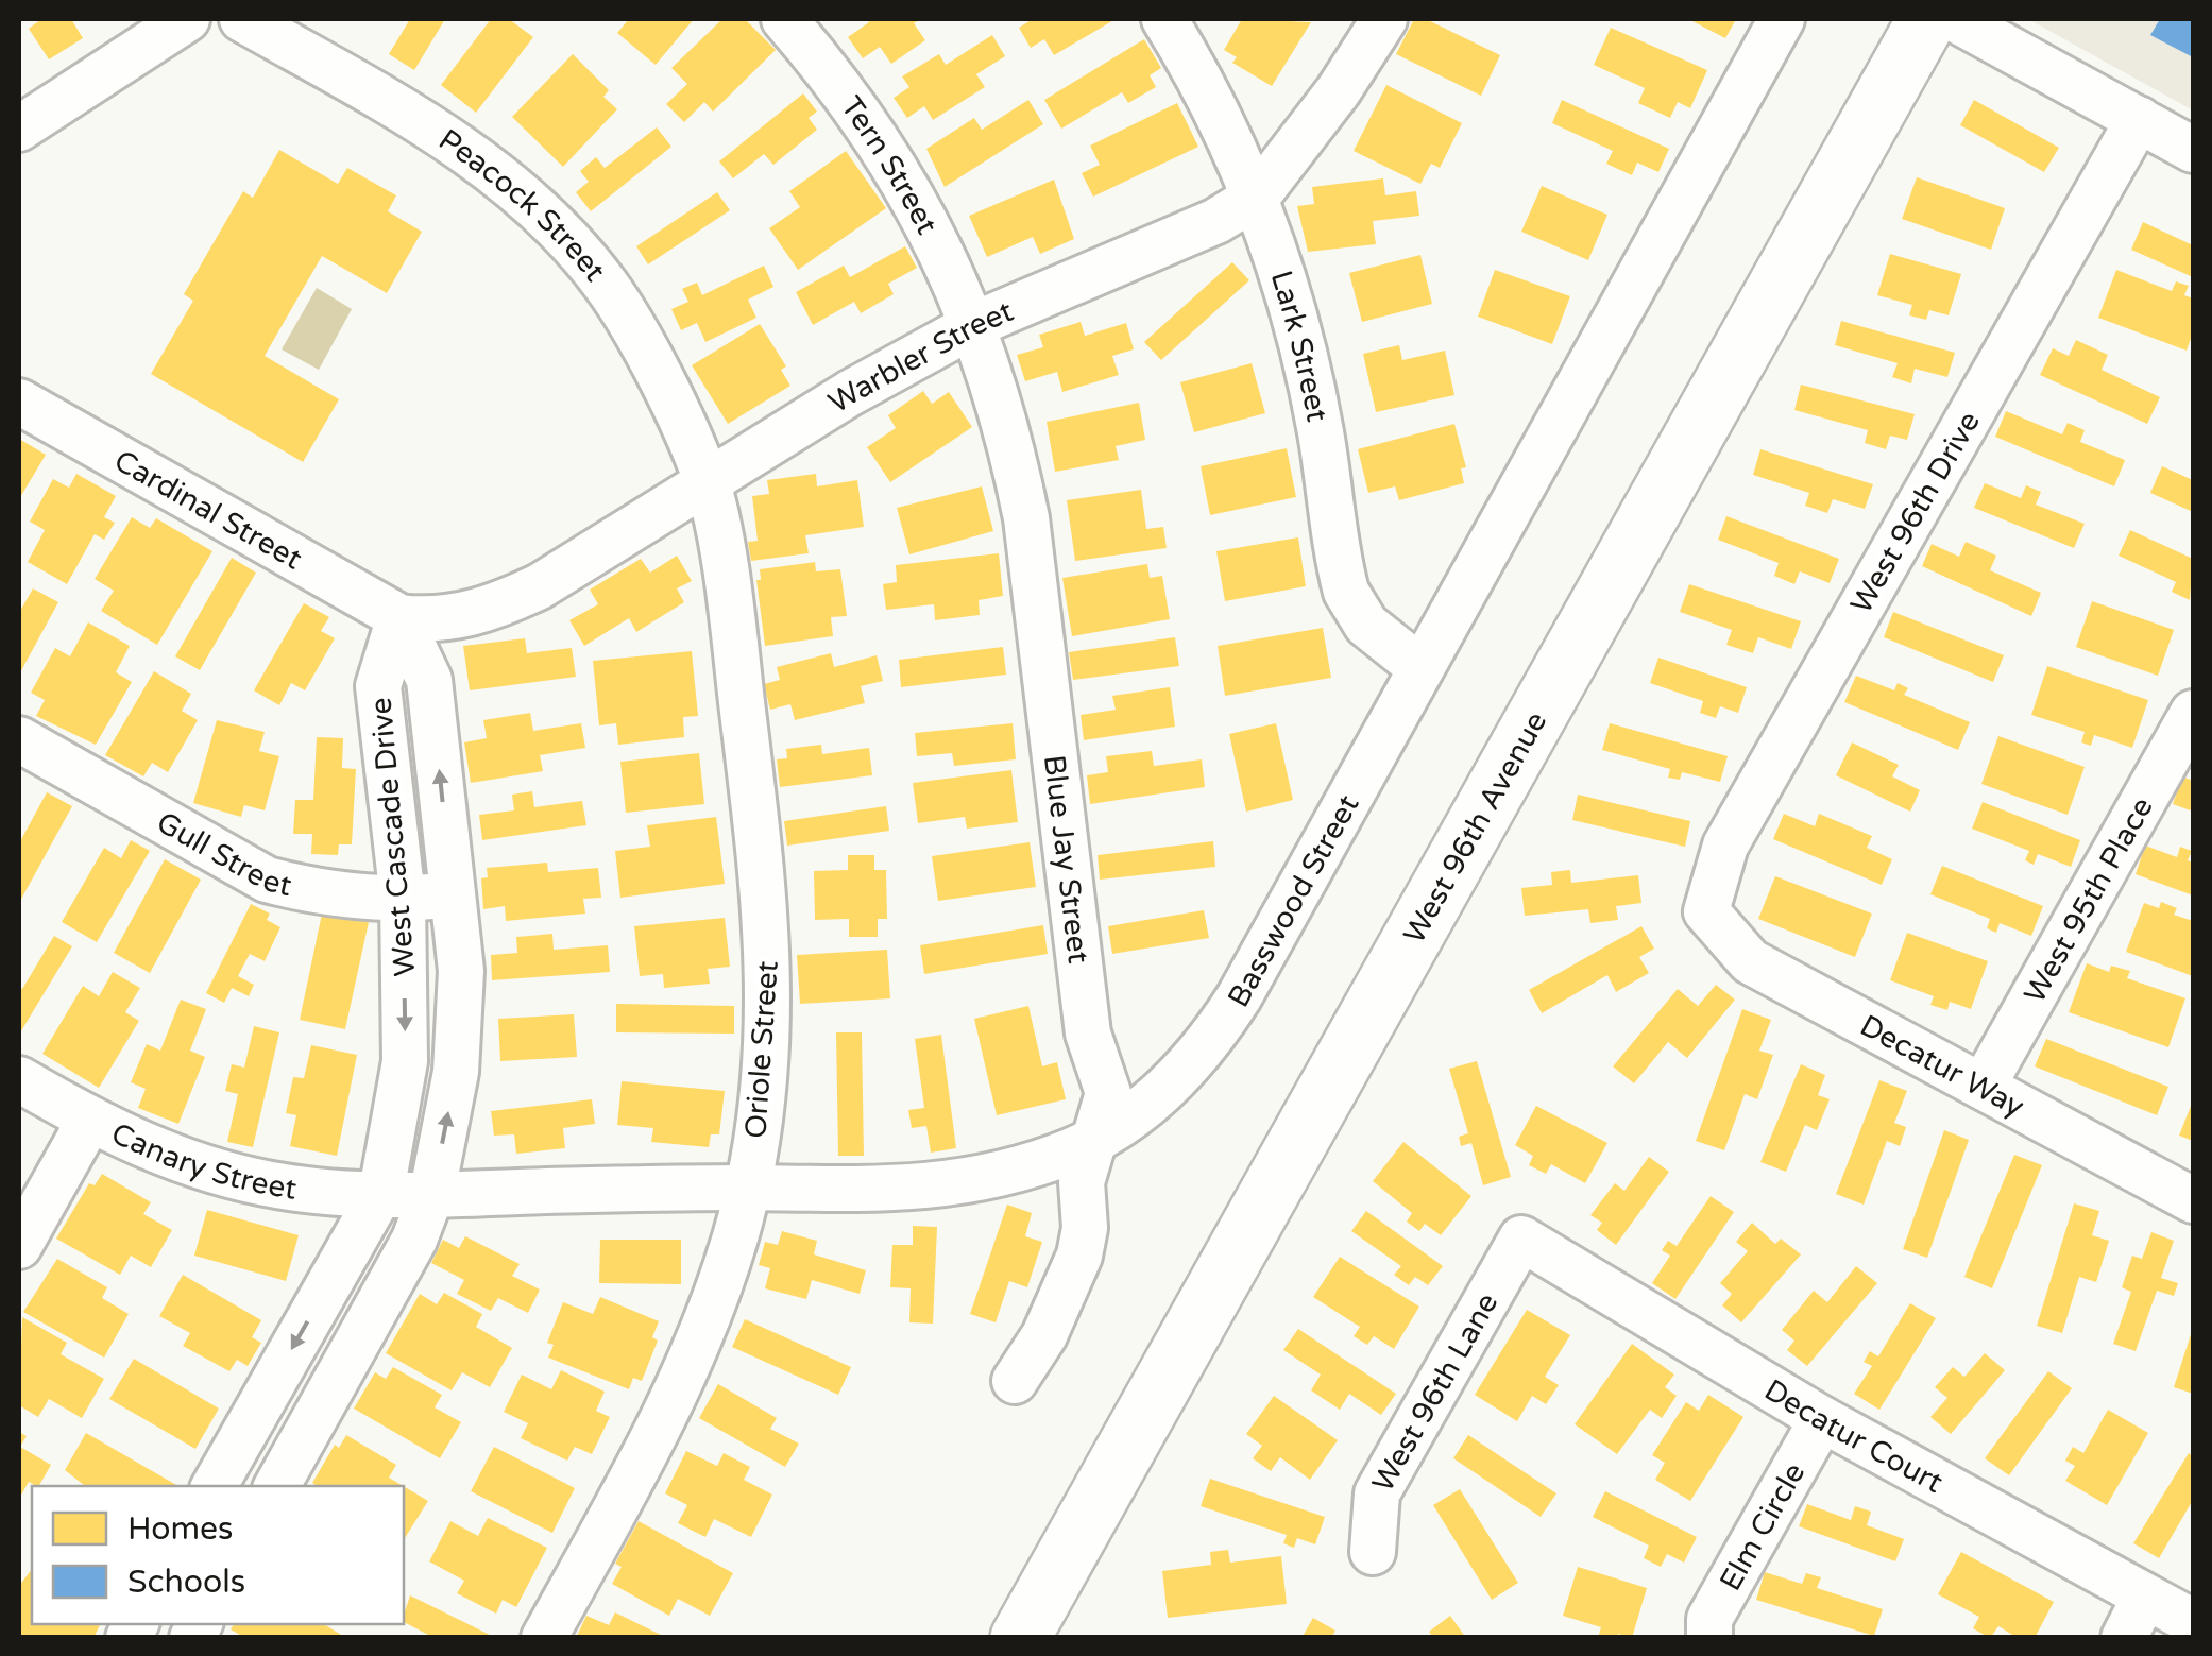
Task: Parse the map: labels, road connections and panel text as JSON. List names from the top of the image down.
{
  "streets": {
    "street": [
      "Tern Street",
      "Peacock Street",
      "Lark Street",
      "Warbler Street",
      "Cardinal Street",
      "West 96th Drive",
      "West 96th Avenue",
      "West Cascade Drive",
      "Gull Street",
      "Blue Jay Street",
      "West 95th Place",
      "Basswood Street",
      "Oriole Street",
      "Decatur Way",
      "Canary Street",
      "West 96th Lane",
      "Decatur Court",
      "Elm Circle"
    ]
  },
  "crossings": [
    ["Tern Street", "Warbler Street"],
    ["Tern Street", "Blue Jay Street"],
    ["Peacock Street", "Warbler Street"],
    ["Peacock Street", "Oriole Street"],
    ["Lark Street", "Warbler Street"],
    ["Lark Street", "Basswood Street"],
    ["Warbler Street", "Cardinal Street"],
    ["Warbler Street", "West Cascade Drive"],
    ["Warbler Street", "Blue Jay Street"],
    ["Warbler Street", "Oriole Street"],
    ["Cardinal Street", "West Cascade Drive"],
    ["West 96th Drive", "Decatur Way"],
    ["West Cascade Drive", "Gull Street"],
    ["West Cascade Drive", "Basswood Street"],
    ["West Cascade Drive", "Canary Street"],
    ["Blue Jay Street", "Basswood Street"],
    ["West 95th Place", "Decatur Way"],
    ["Basswood Street", "Oriole Street"],
    ["Basswood Street", "Canary Street"],
    ["West 96th Lane", "Decatur Court"],
    ["Decatur Court", "Elm Circle"]
  ],
  "legend": ["Homes", "Schools"]
}
